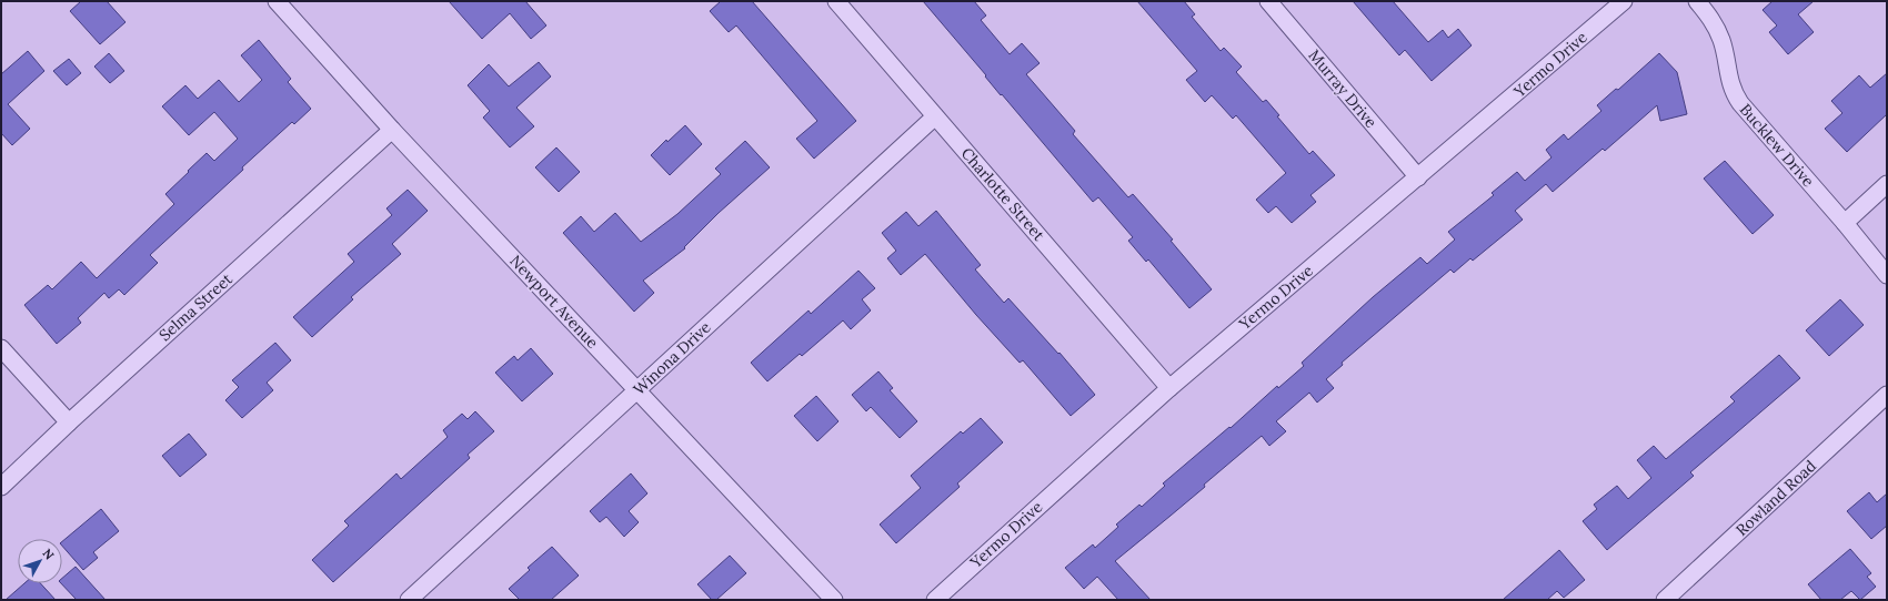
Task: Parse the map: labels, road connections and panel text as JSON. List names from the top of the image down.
{
  "streets": {
    "street": [
      "Yermo Drive",
      "Murray Drive",
      "Bucklew Drive",
      "Charlotte Street",
      "Newport Avenue",
      "Selma Street",
      "Winona Drive",
      "Rowland Road"
    ]
  },
  "crossings": [
    ["Yermo Drive", "Murray Drive"],
    ["Yermo Drive", "Charlotte Street"],
    ["Charlotte Street", "Winona Drive"],
    ["Newport Avenue", "Selma Street"],
    ["Newport Avenue", "Winona Drive"]
  ],
  "north": "top right"
}
